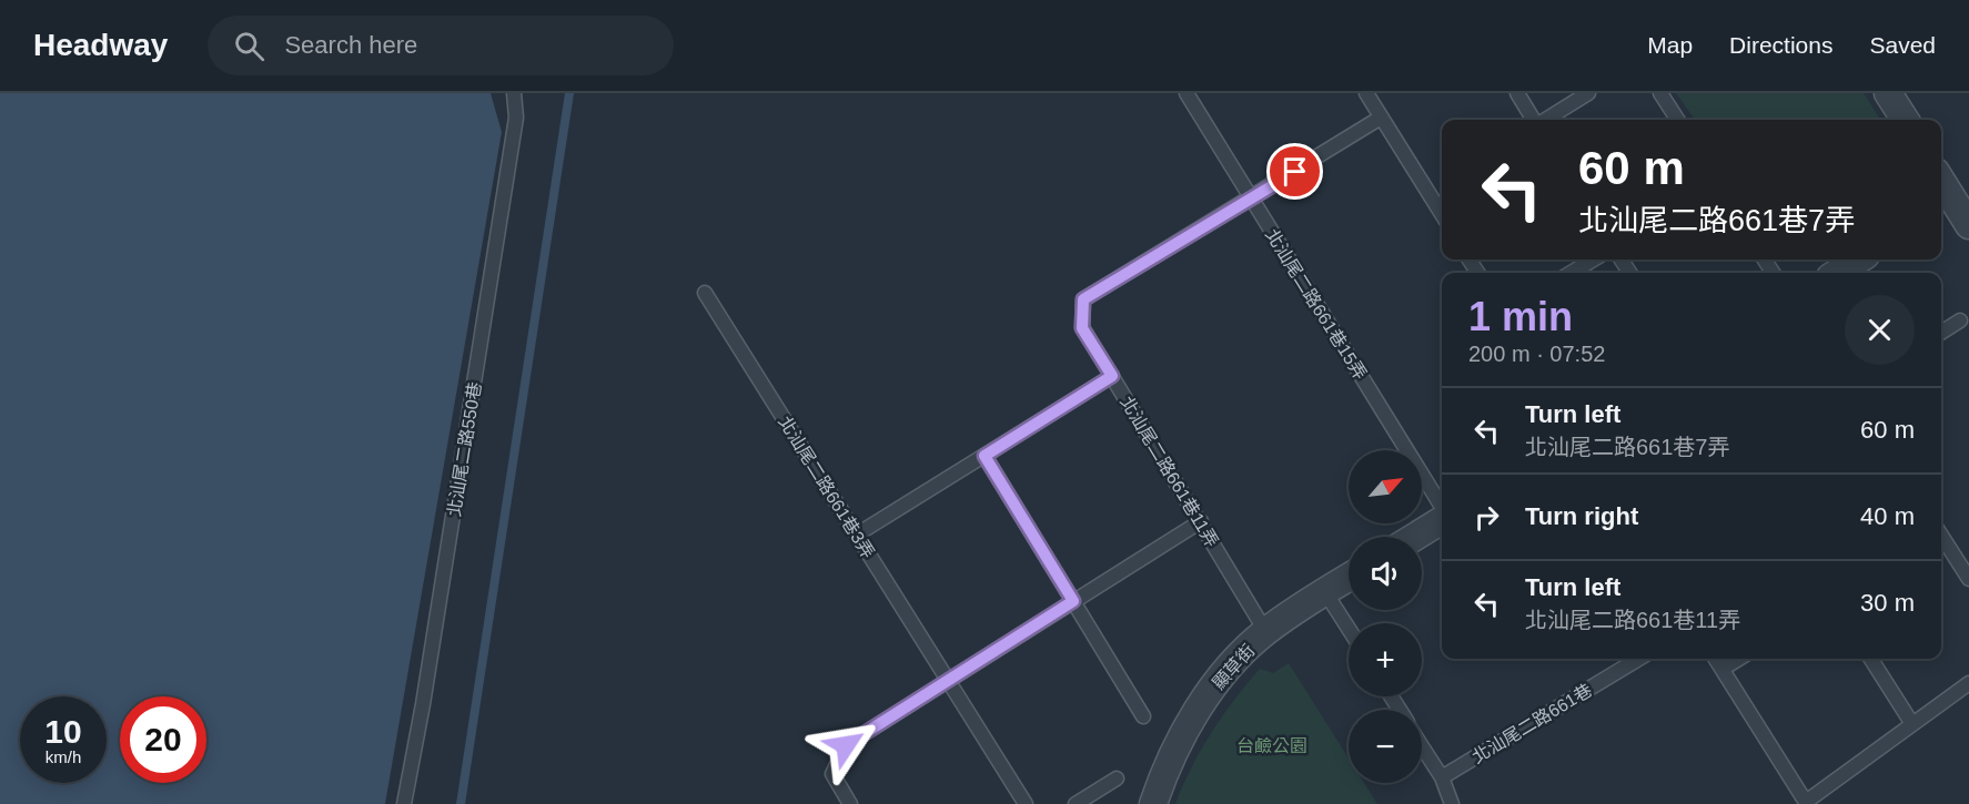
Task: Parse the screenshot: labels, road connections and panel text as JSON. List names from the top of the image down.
{
  "streets": {
    "street": ["顯草街"],
    "lane": [
      "北汕尾二路661巷15弄",
      "北汕尾二路550巷",
      "北汕尾二路661巷11弄",
      "北汕尾二路661巷3弄",
      "北汕尾二路661巷"
    ]
  },
  "crossings": [
    ["北汕尾二路661巷15弄", "北汕尾二路661巷11弄"],
    ["北汕尾二路661巷11弄", "顯草街"]
  ],
  "parks": ["台鹼公園"],
  "north": "top right",
  "page": {
    "header": "Headway",
    "search": "Search here",
    "nav": ["Map", "Directions", "Saved"],
    "turn": ["60 m", "北汕尾二路661巷7弄"],
    "heading": ["1 min", "200 m · 07:52"],
    "list": [
      {
        "name": "Turn left",
        "note": "北汕尾二路661巷7弄",
        "value": "60 m"
      },
      {
        "name": "Turn right",
        "value": "40 m"
      },
      {
        "name": "Turn left",
        "note": "北汕尾二路661巷11弄",
        "value": "30 m"
      }
    ],
    "map_buttons": ["+", "−"],
    "speed": "10 km/h",
    "limit": "20"
  }
}
